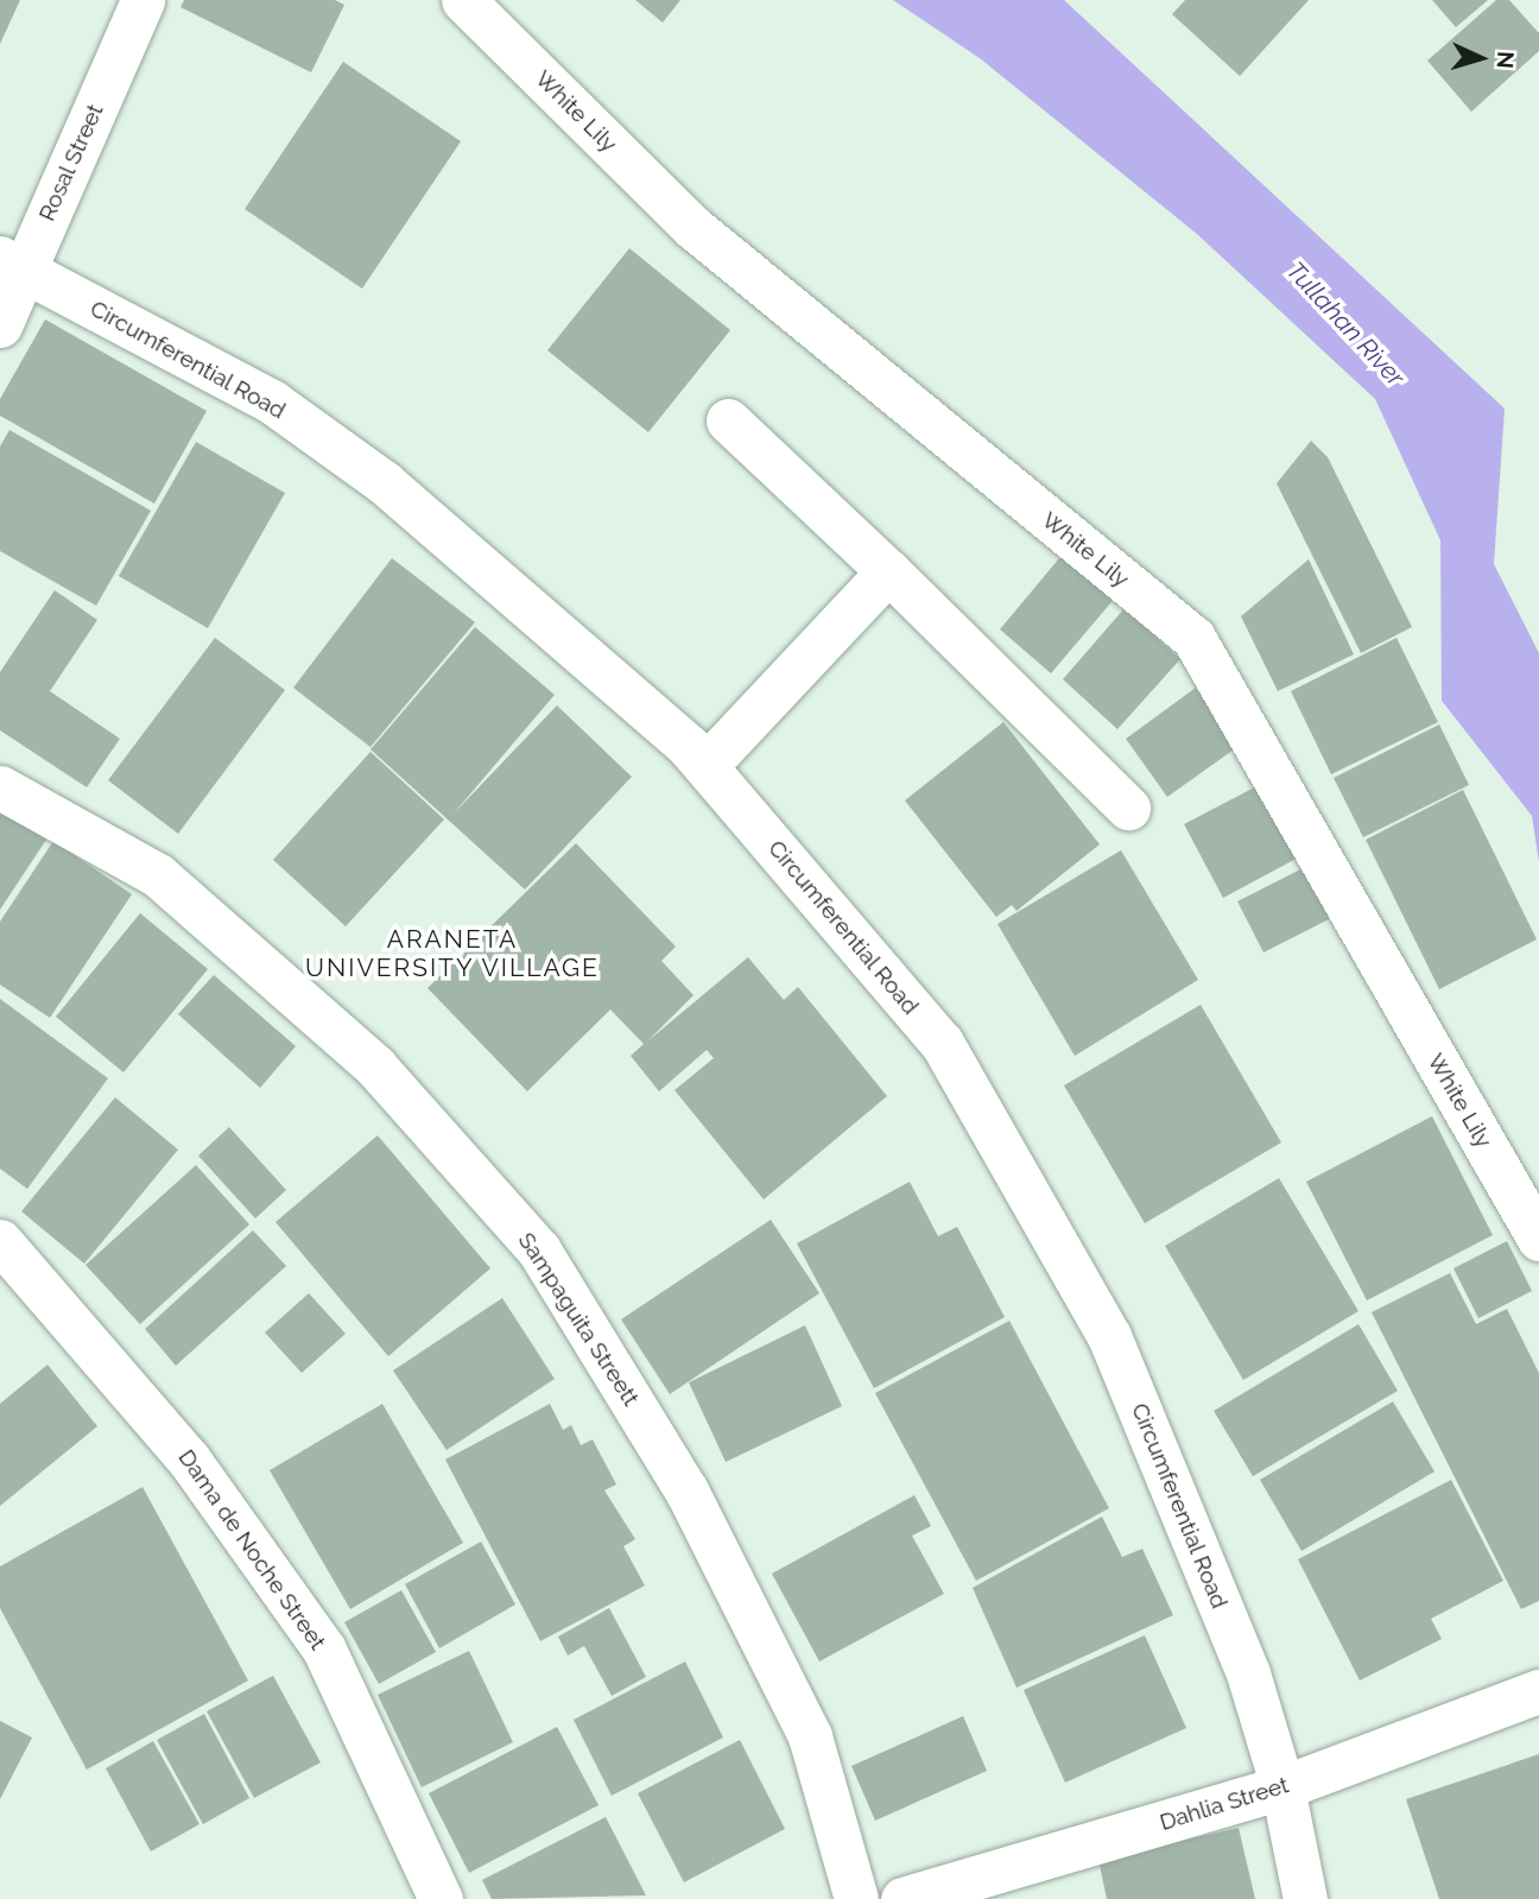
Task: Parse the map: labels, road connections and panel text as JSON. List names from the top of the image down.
{
  "streets": {
    "street": [
      "White Lily",
      "Rosal Street",
      "Circumferential Road",
      "Sampaguita Streett",
      "Dama de Noche Street",
      "Dahlia Street"
    ]
  },
  "crossings": [
    ["Rosal Street", "Circumferential Road"],
    ["Circumferential Road", "Dahlia Street"]
  ],
  "districts": ["ARANETA UNIVERSITY VILLAGE"],
  "water": ["Tullahan River"],
  "north": "right"
}
